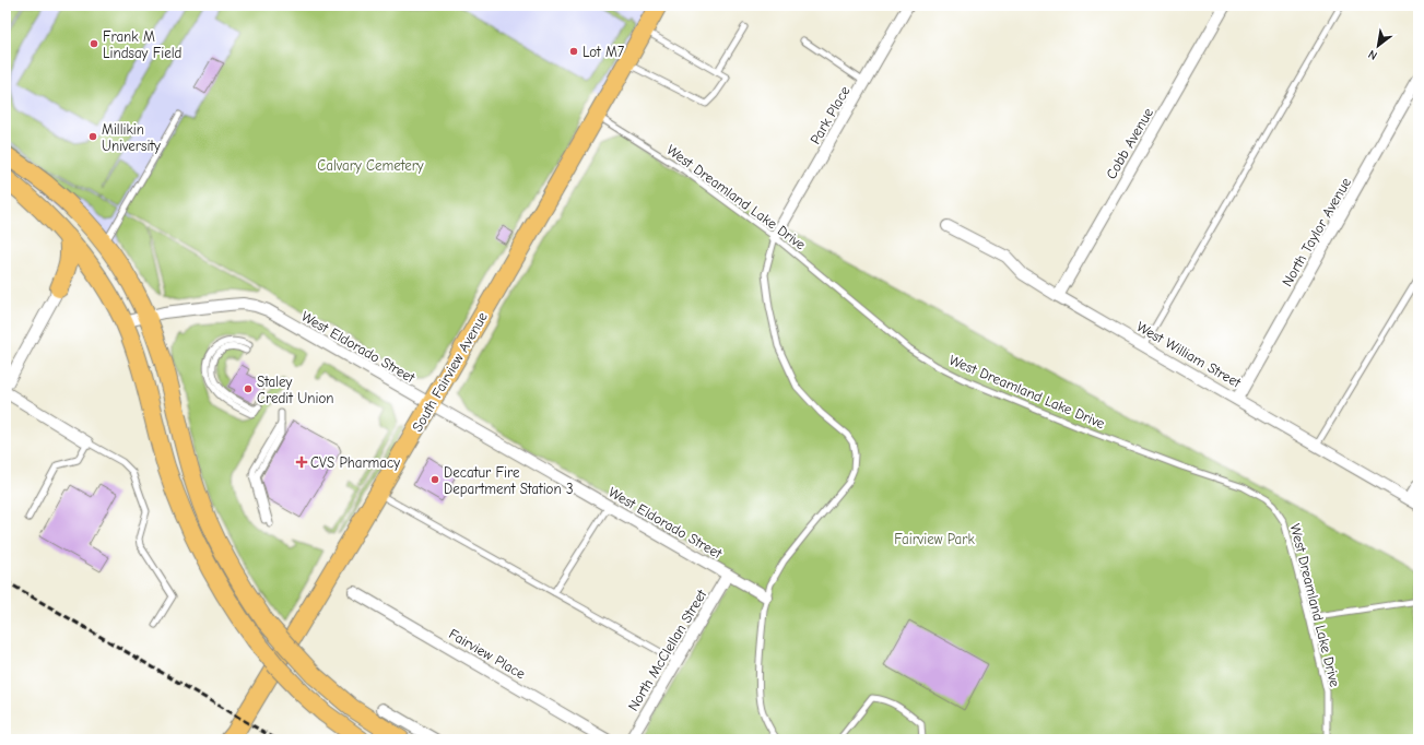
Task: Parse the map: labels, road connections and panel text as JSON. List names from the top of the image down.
{
  "streets": {
    "main road": ["South Fairview Avenue"],
    "street": [
      "Park Place",
      "Cobb Avenue",
      "North Taylor Avenue",
      "West Eldorado Street",
      "West William Street",
      "North McClellan Street",
      "Fairview Place"
    ],
    "lane": ["West Dreamland Lake Drive"]
  },
  "crossings": [
    ["Park Place", "West Dreamland Lake Drive"],
    ["Cobb Avenue", "West William Street"],
    ["West Dreamland Lake Drive", "South Fairview Avenue"],
    ["North Taylor Avenue", "West William Street"],
    ["West Eldorado Street", "South Fairview Avenue"],
    ["West Eldorado Street", "North McClellan Street"]
  ],
  "parks": ["Calvary Cemetery", "Fairview Park"],
  "places": {
    "other": [
      "Frank M Lindsay Field",
      "Lot M7",
      "Millikin University",
      "Staley Credit Union",
      "Decatur Fire Department Station 3"
    ],
    "health": ["CVS Pharmacy"]
  },
  "north": "bottom left"
}
